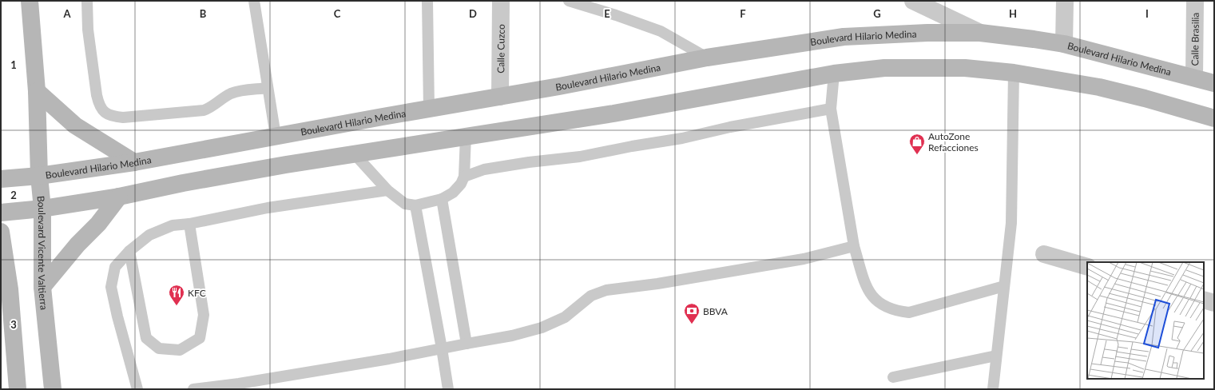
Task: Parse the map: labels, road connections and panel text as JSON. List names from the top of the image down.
{
  "streets": {
    "main road": ["Boulevard Hilario Medina", "Boulevard Vicente Valtierra"],
    "street": ["Calle Brasilia", "Calle Cuzco"]
  },
  "crossings": [
    ["Boulevard Hilario Medina", "Calle Brasilia"],
    ["Boulevard Hilario Medina", "Calle Cuzco"],
    ["Boulevard Hilario Medina", "Boulevard Vicente Valtierra"]
  ],
  "places": {
    "shop": ["AutoZone Refacciones"],
    "restaurant": ["KFC"],
    "bank": ["BBVA"]
  },
  "grid": {
    "columns": [
      "A",
      "B",
      "C",
      "D",
      "E",
      "F",
      "G",
      "H",
      "I"
    ],
    "rows": ["1", "2", "3"]
  }
}
